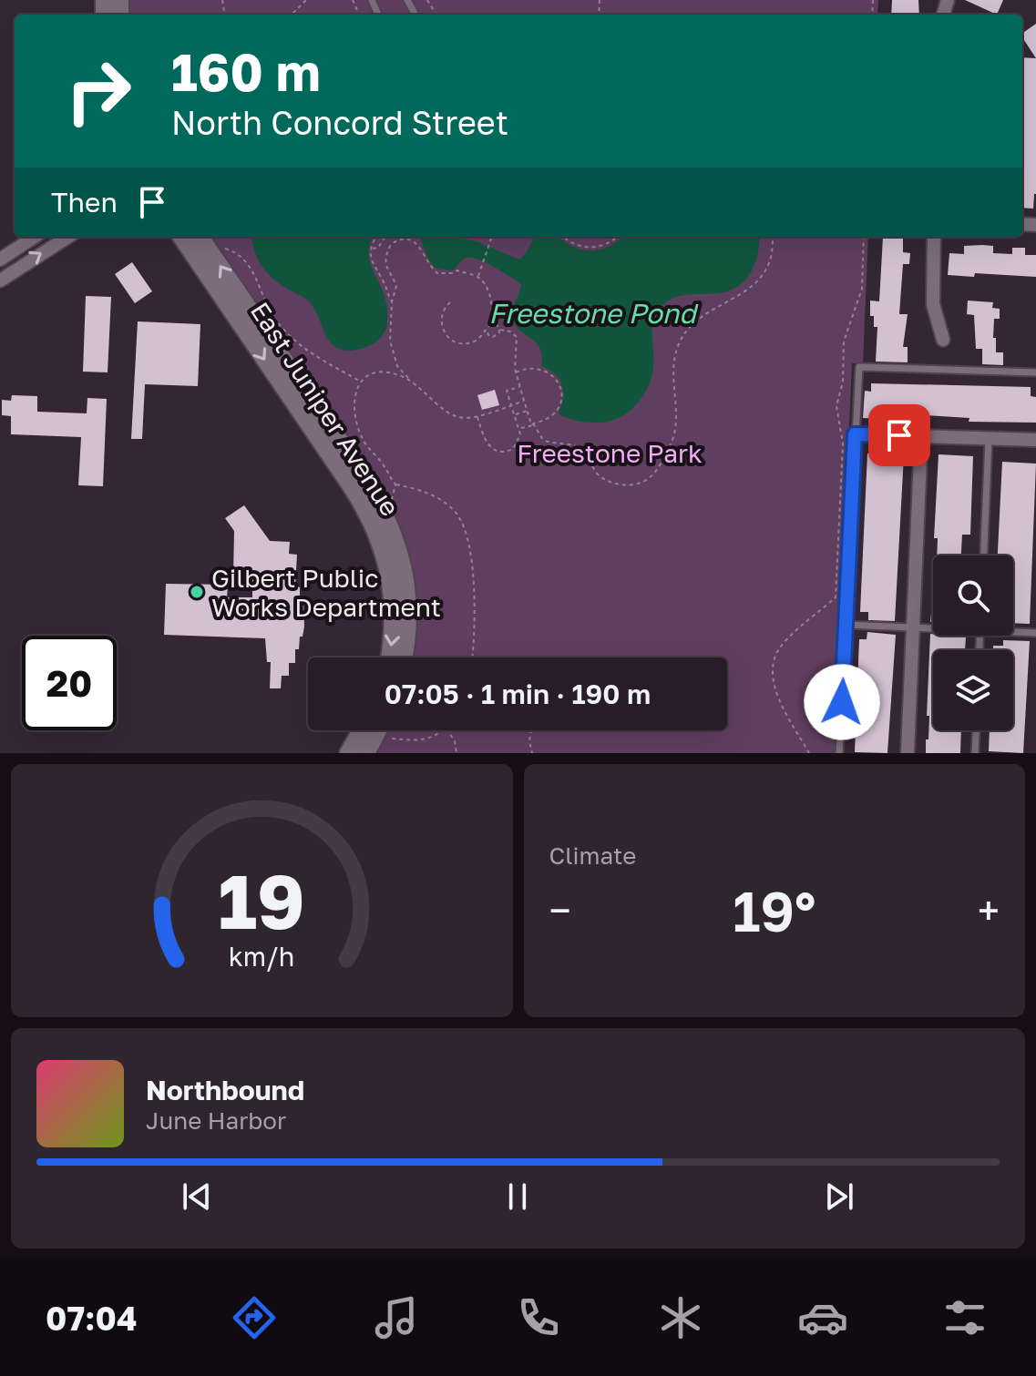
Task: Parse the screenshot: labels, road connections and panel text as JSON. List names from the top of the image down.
{
  "streets": {
    "street": ["East Juniper Avenue"]
  },
  "water": ["Freestone Pond"],
  "parks": ["Freestone Park"],
  "places": ["Gilbert Public Works Department"],
  "page": {
    "turn": ["160 m", "North Concord Street"],
    "then": "Then",
    "limit": "20",
    "trip": "07:05 · 1 min · 190 m",
    "tile": "Climate",
    "heat": ["−", "19°", "+"],
    "song": ["Northbound", "June Harbor"],
    "tabs": "07:04",
    "gauge": ["19", "km/h"]
  }
}
